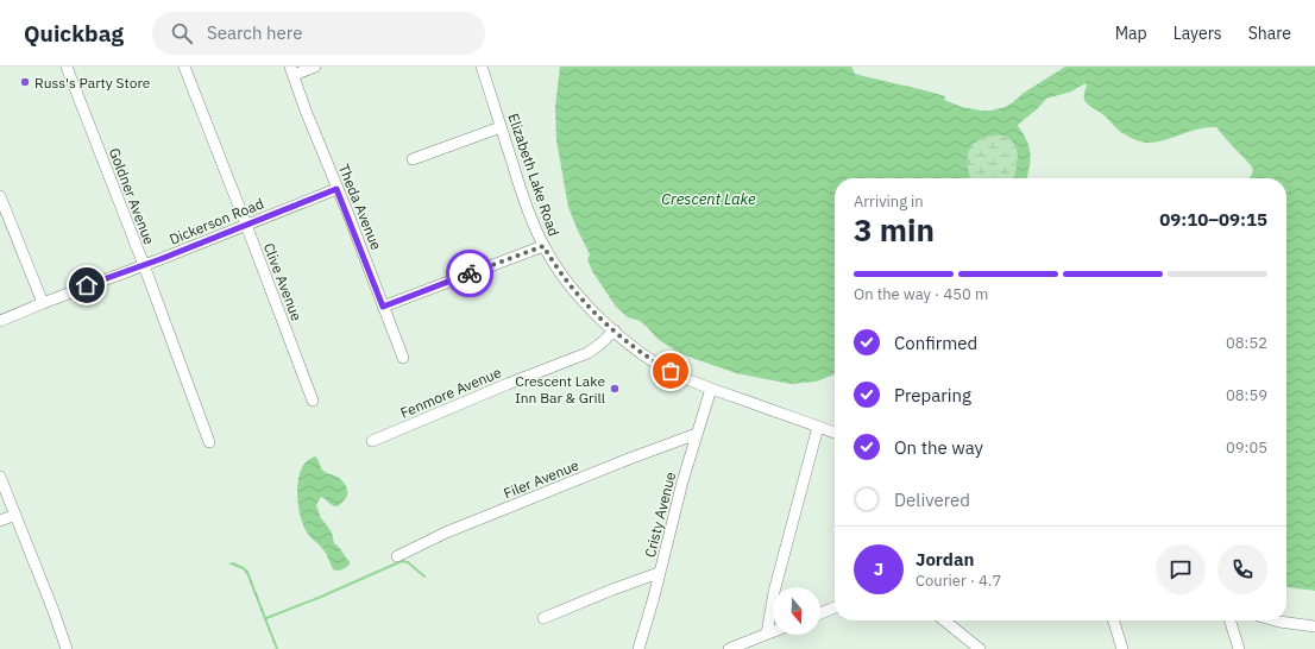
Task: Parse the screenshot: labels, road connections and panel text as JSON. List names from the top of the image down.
{
  "streets": {
    "street": [
      "Elizabeth Lake Road",
      "Goldner Avenue",
      "Theda Avenue",
      "Dickerson Road",
      "Clive Avenue",
      "Fenmore Avenue",
      "Filer Avenue",
      "Cristy Avenue"
    ]
  },
  "crossings": [
    ["Elizabeth Lake Road", "Fenmore Avenue"],
    ["Elizabeth Lake Road", "Cristy Avenue"],
    ["Goldner Avenue", "Dickerson Road"],
    ["Theda Avenue", "Dickerson Road"],
    ["Dickerson Road", "Clive Avenue"],
    ["Filer Avenue", "Cristy Avenue"]
  ],
  "water": ["Crescent Lake"],
  "places": ["Russ's Party Store", "Crescent Lake Inn Bar & Grill"],
  "north": "bottom",
  "page": {
    "header": "Quickbag",
    "search": "Search here",
    "nav": ["Map", "Layers", "Share"],
    "heading": ["3 min", "Arriving in", "09:10–09:15"],
    "panel": ["Jordan", "Courier · 4.7"],
    "bar": "On the way · 450 m",
    "list": [
      ["Confirmed", "08:52"],
      ["Preparing", "08:59"],
      ["On the way", "09:05"],
      "Delivered"
    ],
    "round": "J"
  }
}
